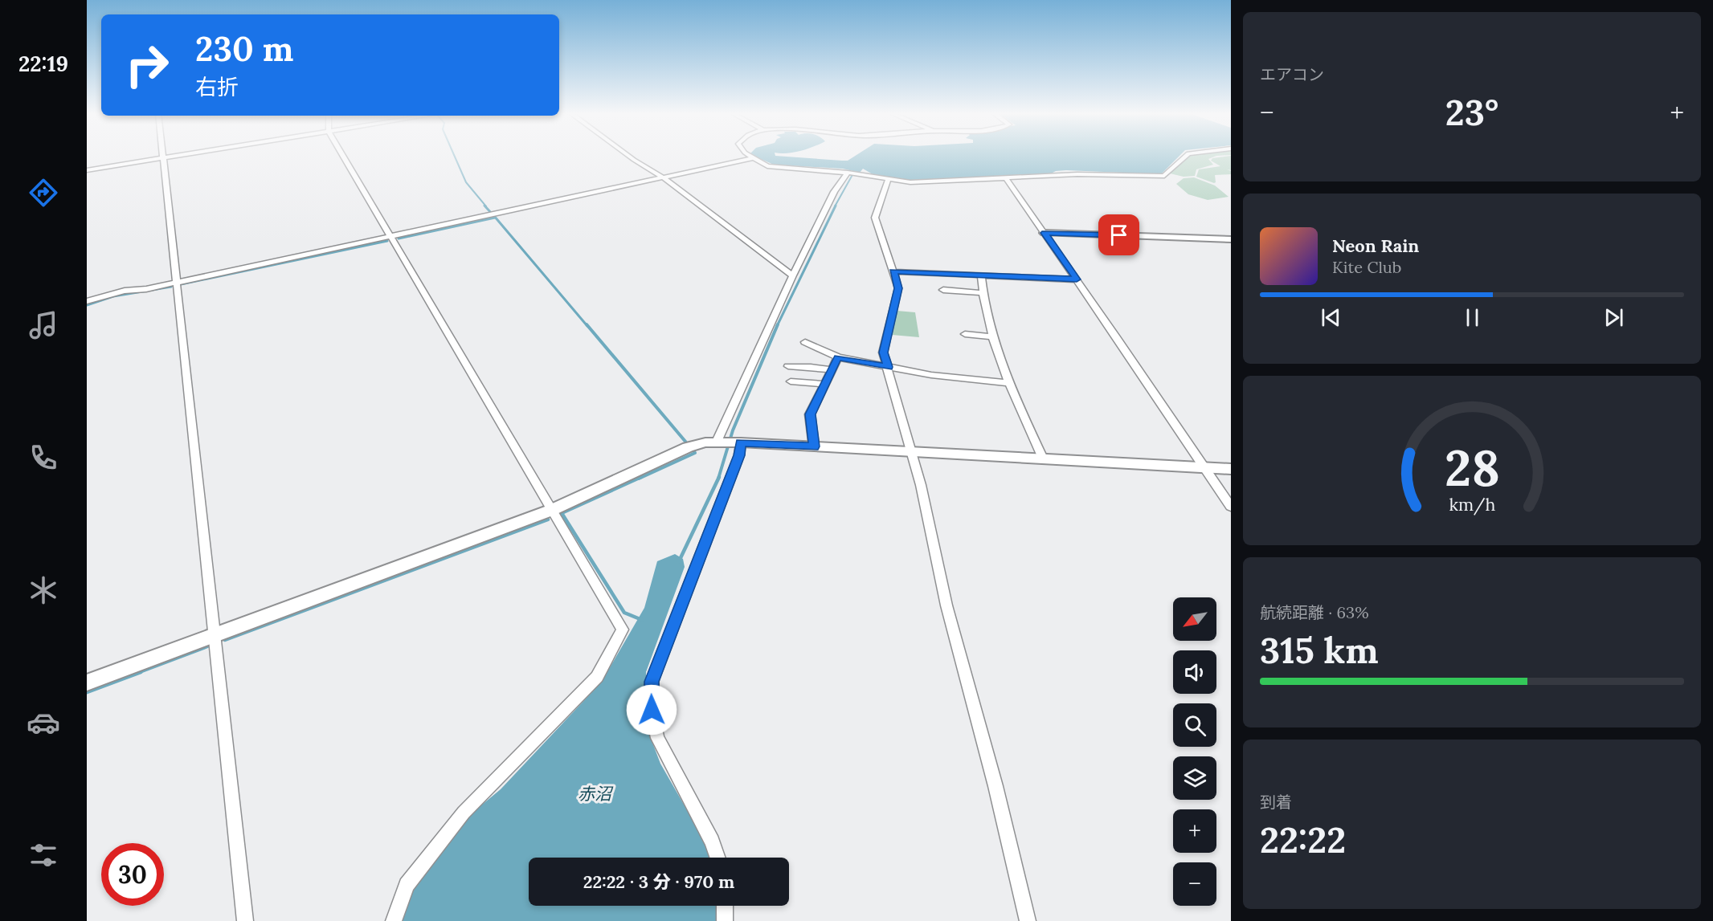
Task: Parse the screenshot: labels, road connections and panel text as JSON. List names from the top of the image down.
{
  "water": ["赤沼"],
  "north": "bottom left",
  "page": {
    "tabs": "22:19",
    "tile": [
      "エアコン",
      ["航続距離 · 63%", "315 km"],
      ["到着", "22:22"]
    ],
    "turn": ["230 m", "右折"],
    "heat": ["−", "23°", "+"],
    "song": ["Neon Rain", "Kite Club"],
    "map_buttons": ["+", "−"],
    "limit": "30",
    "trip": "22:22 · 3 分 · 970 m",
    "gauge": ["28", "km/h"]
  }
}
